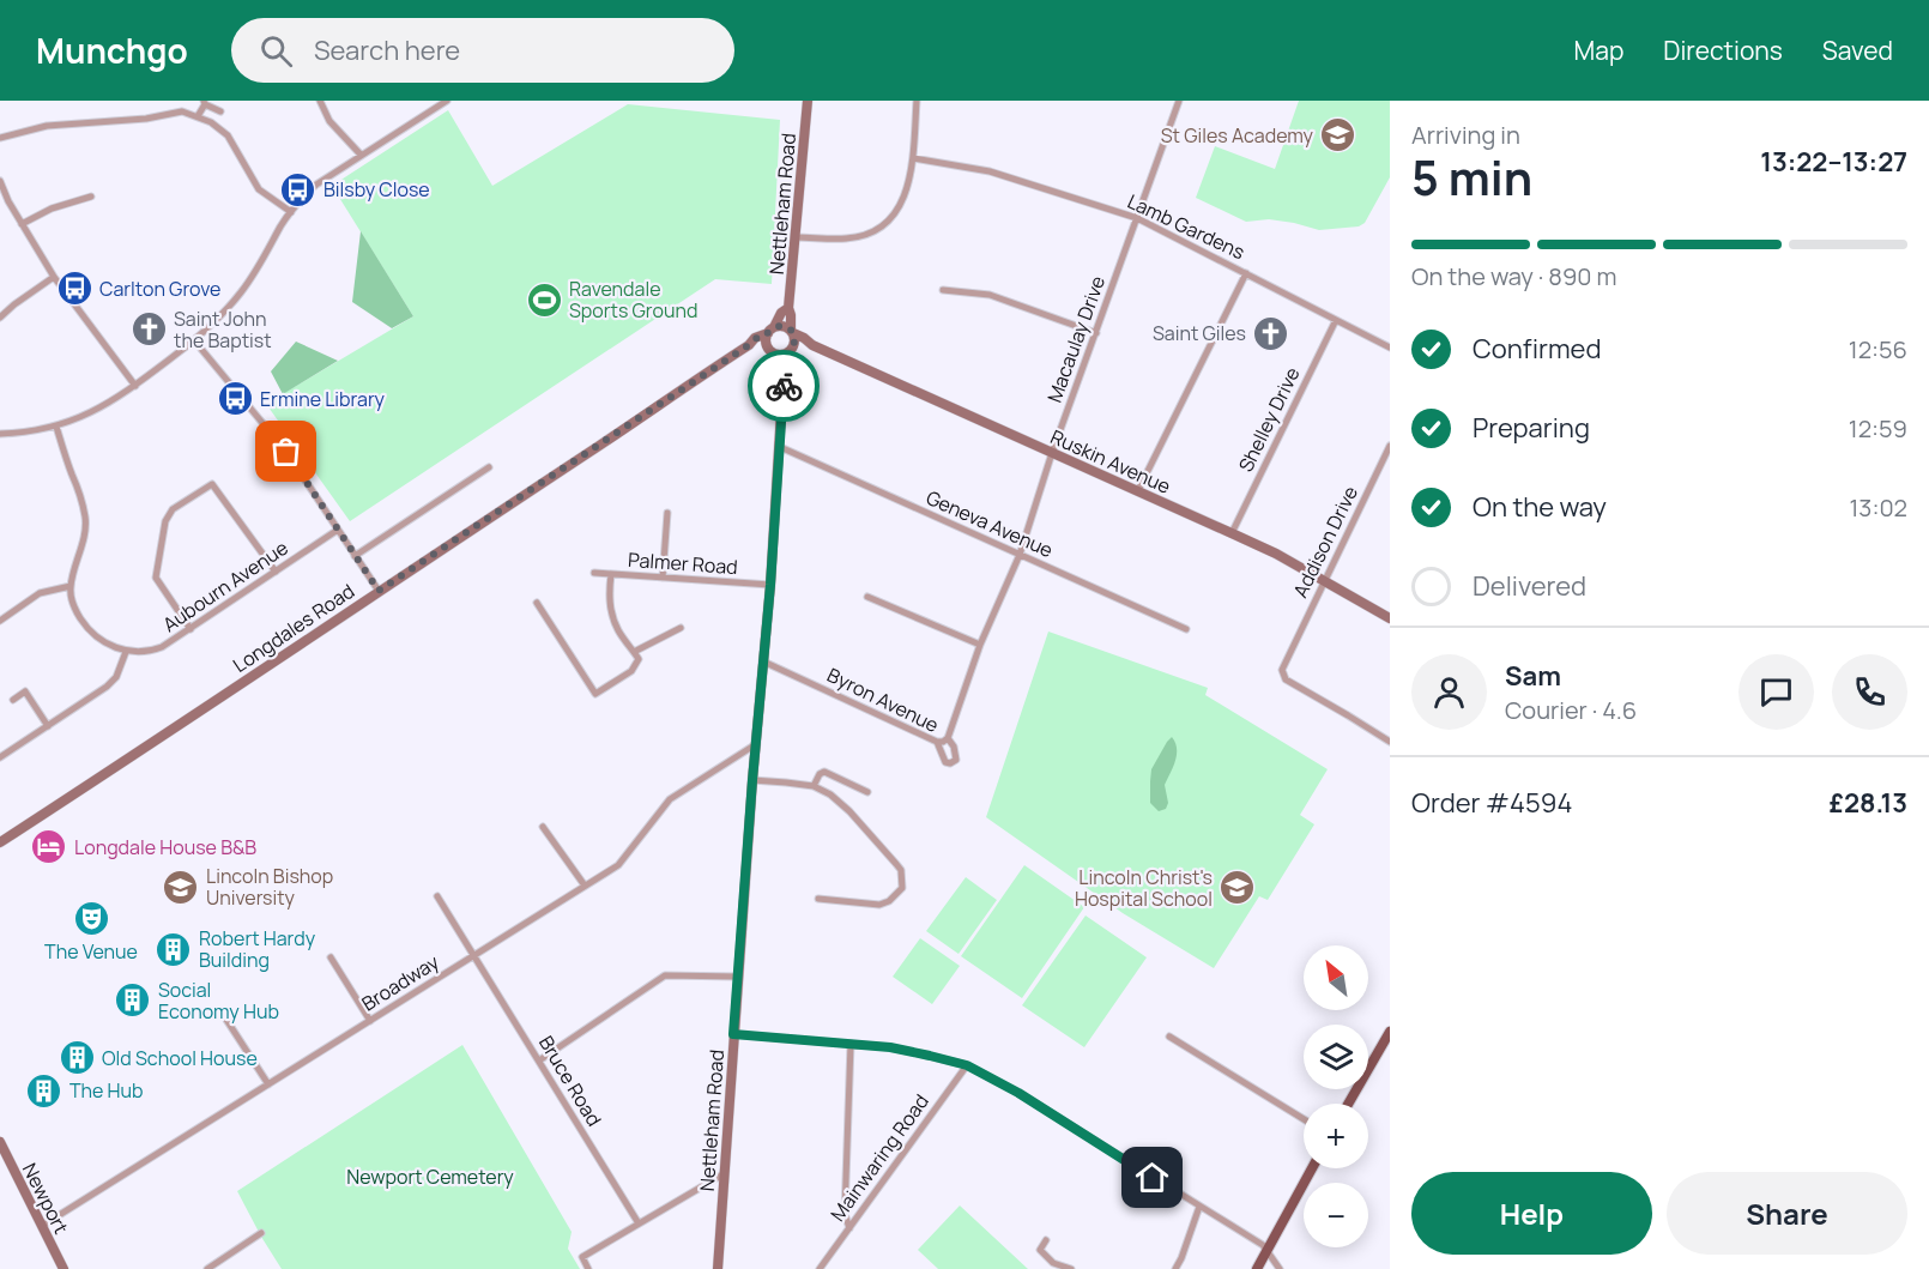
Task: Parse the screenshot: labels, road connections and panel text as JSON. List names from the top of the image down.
{
  "streets": {
    "main road": [
      "Nettleham Road",
      "Ruskin Avenue",
      "Longdales Road",
      "Newport"
    ],
    "street": [
      "Lamb Gardens",
      "Macaulay Drive",
      "Shelley Drive",
      "Geneva Avenue",
      "Addison Drive",
      "Palmer Road",
      "Aubourn Avenue",
      "Byron Avenue",
      "Broadway",
      "Bruce Road",
      "Mainwaring Road"
    ]
  },
  "crossings": [
    ["Nettleham Road", "Ruskin Avenue"],
    ["Nettleham Road", "Geneva Avenue"],
    ["Nettleham Road", "Palmer Road"],
    ["Nettleham Road", "Longdales Road"],
    ["Nettleham Road", "Byron Avenue"],
    ["Nettleham Road", "Broadway"],
    ["Lamb Gardens", "Macaulay Drive"],
    ["Lamb Gardens", "Shelley Drive"],
    ["Macaulay Drive", "Ruskin Avenue"],
    ["Macaulay Drive", "Geneva Avenue"],
    ["Macaulay Drive", "Byron Avenue"],
    ["Shelley Drive", "Ruskin Avenue"],
    ["Ruskin Avenue", "Addison Drive"],
    ["Ruskin Avenue", "Longdales Road"],
    ["Broadway", "Bruce Road"],
    ["Broadway", "Newport"]
  ],
  "parks": ["Newport Cemetery"],
  "places": {
    "school or university": ["St Giles Academy", "Lincoln Bishop University", "Lincoln Christ's Hospital School"],
    "bus stop": ["Bilsby Close", "Carlton Grove", "Ermine Library"],
    "sports": ["Ravendale Sports Ground"],
    "church": ["Saint John the Baptist", "Saint Giles"],
    "hotel": ["Longdale House B&B"],
    "theatre": ["The Venue"],
    "building": [
      "Robert Hardy Building",
      "Social Economy Hub",
      "Old School House",
      "The Hub"
    ]
  },
  "north": "top left",
  "page": {
    "header": "Munchgo",
    "search": "Search here",
    "nav": ["Map", "Directions", "Saved"],
    "heading": ["5 min", "Arriving in", "13:22–13:27"],
    "panel": [
      "Sam",
      "Courier · 4.6",
      "Order #4594",
      "£28.13"
    ],
    "bar": "On the way · 890 m",
    "list": [
      ["Confirmed", "12:56"],
      ["Preparing", "12:59"],
      ["On the way", "13:02"],
      "Delivered"
    ],
    "map_buttons": ["+", "−"],
    "buttons": ["Help", "Share"]
  }
}
